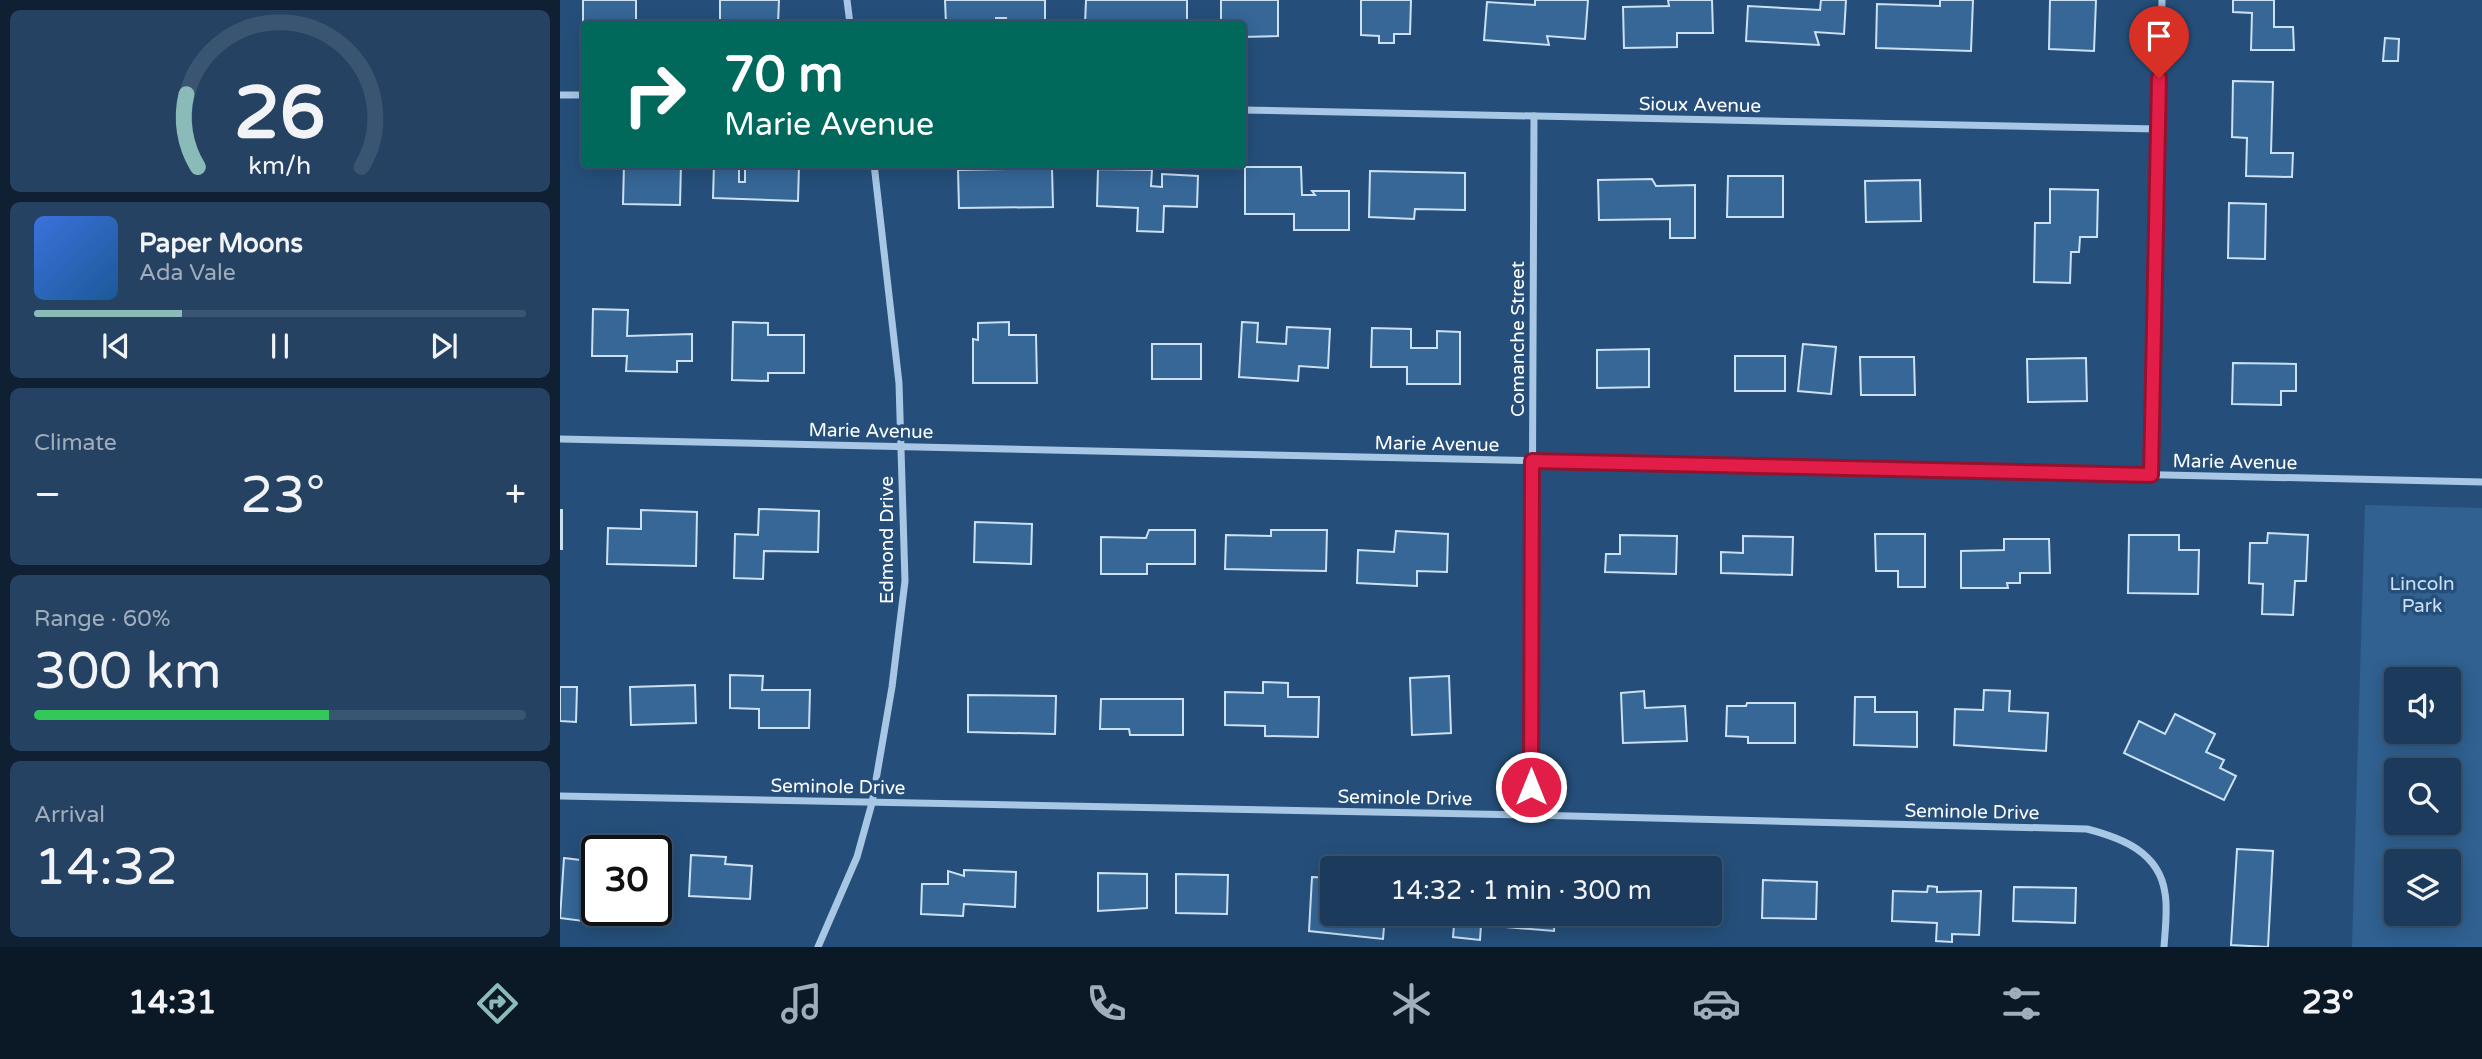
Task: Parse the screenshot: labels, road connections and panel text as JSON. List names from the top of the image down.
{
  "streets": {
    "street": [
      "Sioux Avenue",
      "Comanche Street",
      "Marie Avenue",
      "Edmond Drive",
      "Seminole Drive"
    ]
  },
  "crossings": [
    ["Sioux Avenue", "Comanche Street"],
    ["Comanche Street", "Marie Avenue"],
    ["Comanche Street", "Seminole Drive"],
    ["Marie Avenue", "Edmond Drive"],
    ["Edmond Drive", "Seminole Drive"]
  ],
  "parks": ["Lincoln Park"],
  "page": {
    "turn": ["70 m", "Marie Avenue"],
    "song": ["Paper Moons", "Ada Vale"],
    "tile": [
      "Climate",
      ["Range · 60%", "300 km"],
      ["Arrival", "14:32"]
    ],
    "heat": ["−", "23°", "+"],
    "limit": "30",
    "trip": "14:32 · 1 min · 300 m",
    "tabs": ["14:31", "23°"],
    "gauge": ["26", "km/h"]
  }
}
